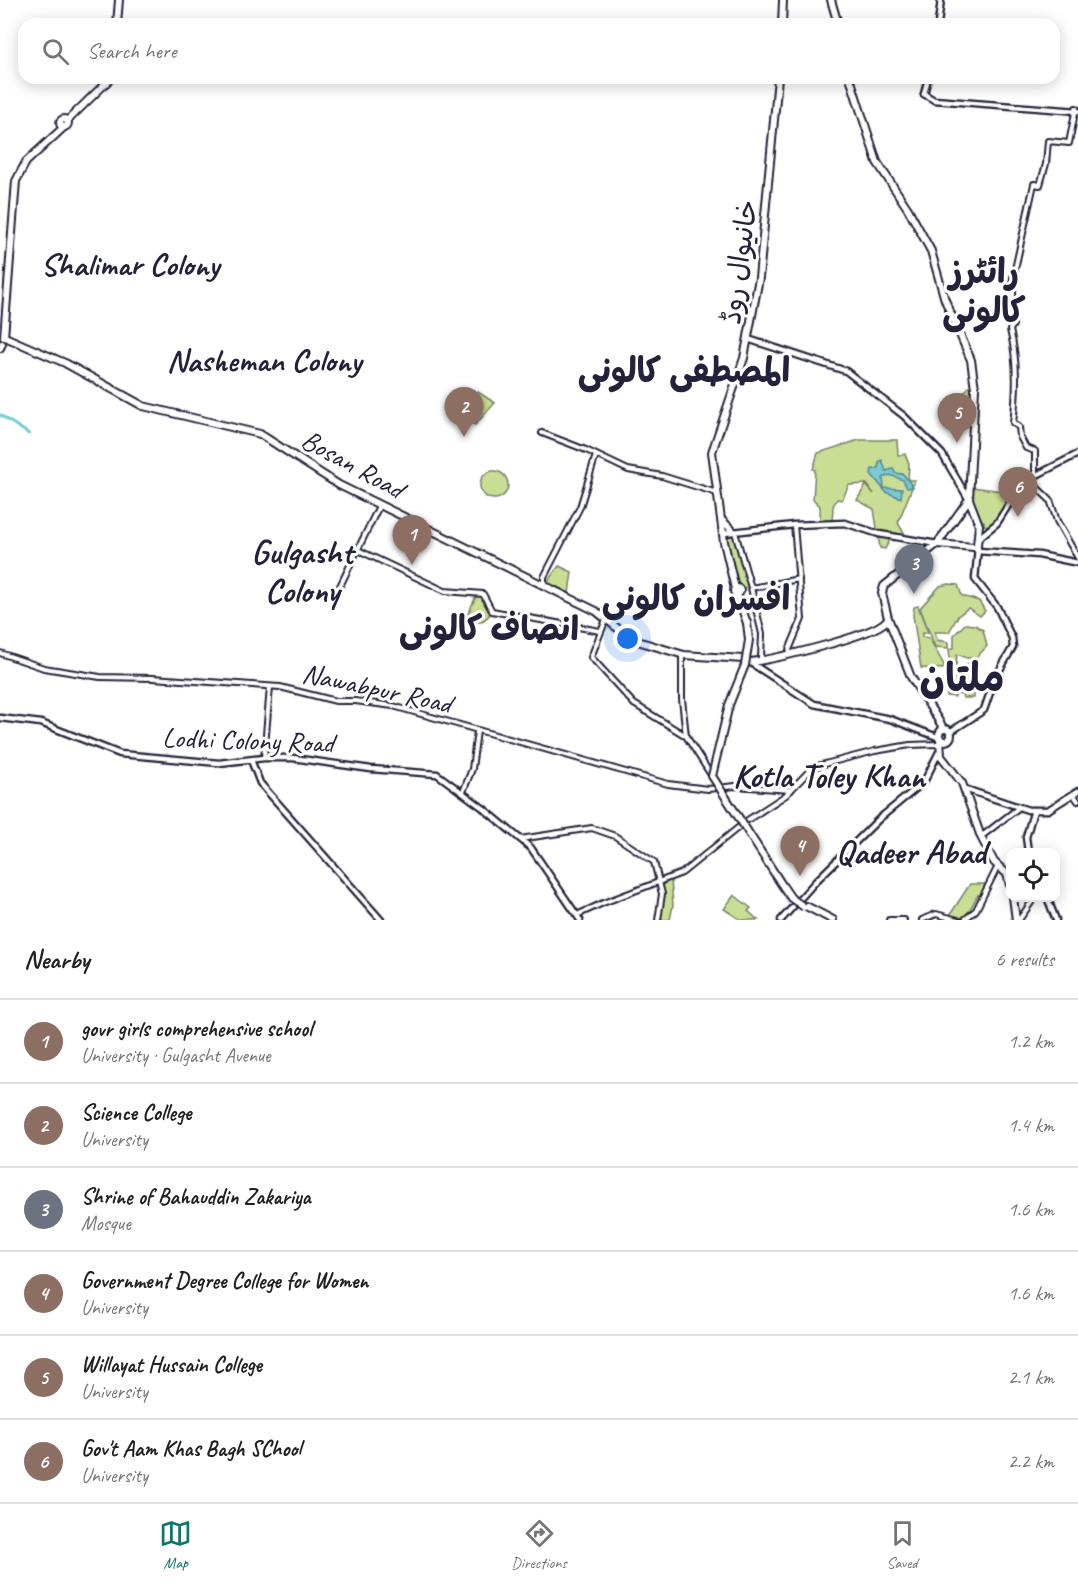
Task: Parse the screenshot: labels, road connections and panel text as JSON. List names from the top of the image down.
{
  "streets": {
    "main road": ["خانیوال روڈ", "Bosan Road", "Lodhi Colony Road"],
    "street": ["Nawabpur Road"]
  },
  "districts": [
    "Shalimar Colony",
    "رائٹرز کالونی",
    "Nasheman Colony",
    "المصطفی کالونی",
    "Gulgasht Colony",
    "افسران کالونی",
    "انصاف کالونی",
    "ملتان",
    "Kotla Toley Khan",
    "Qadeer Abad"
  ],
  "page": {
    "search": "Search here",
    "pins": [
      "2",
      "5",
      "6",
      "1",
      "3",
      "4"
    ],
    "heading": ["Nearby", "6 results"],
    "list": [
      {
        "mark": "1",
        "name": "govr girls comprehensive school",
        "note": "University · Gulgasht Avenue",
        "value": "1.2 km"
      },
      {
        "mark": "2",
        "name": "Science College",
        "note": "University",
        "value": "1.4 km"
      },
      {
        "mark": "3",
        "name": "Shrine of Bahauddin Zakariya",
        "note": "Mosque",
        "value": "1.6 km"
      },
      {
        "mark": "4",
        "name": "Government Degree College for Women",
        "note": "University",
        "value": "1.6 km"
      },
      {
        "mark": "5",
        "name": "Willayat Hussain College",
        "note": "University",
        "value": "2.1 km"
      },
      {
        "mark": "6",
        "name": "Gov't Aam Khas Bagh SChool",
        "note": "University",
        "value": "2.2 km"
      }
    ],
    "nav": ["Map", "Directions", "Saved"]
  }
}
